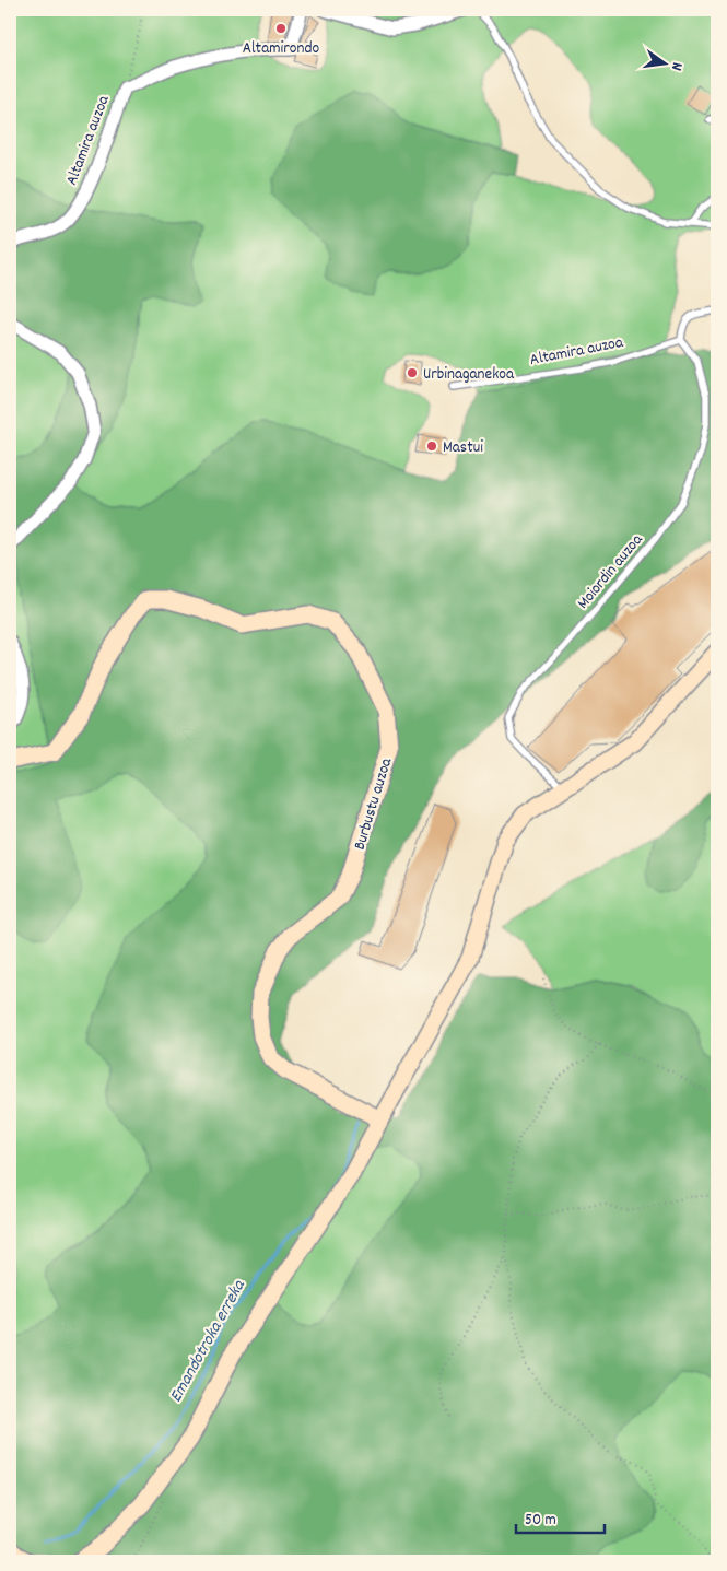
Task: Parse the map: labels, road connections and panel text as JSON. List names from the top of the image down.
{
  "streets": {
    "street": ["Altamira auzoa", "Burbustu auzoa"],
    "lane": ["Moiordin auzoa"]
  },
  "crossings": [
    ["Altamira auzoa", "Moiordin auzoa"]
  ],
  "water": ["Emandotroka erreka"],
  "places": ["Altamirondo", "Urbinaganekoa", "Mastui"],
  "scale_bar": "50 m",
  "north": "right"
}
